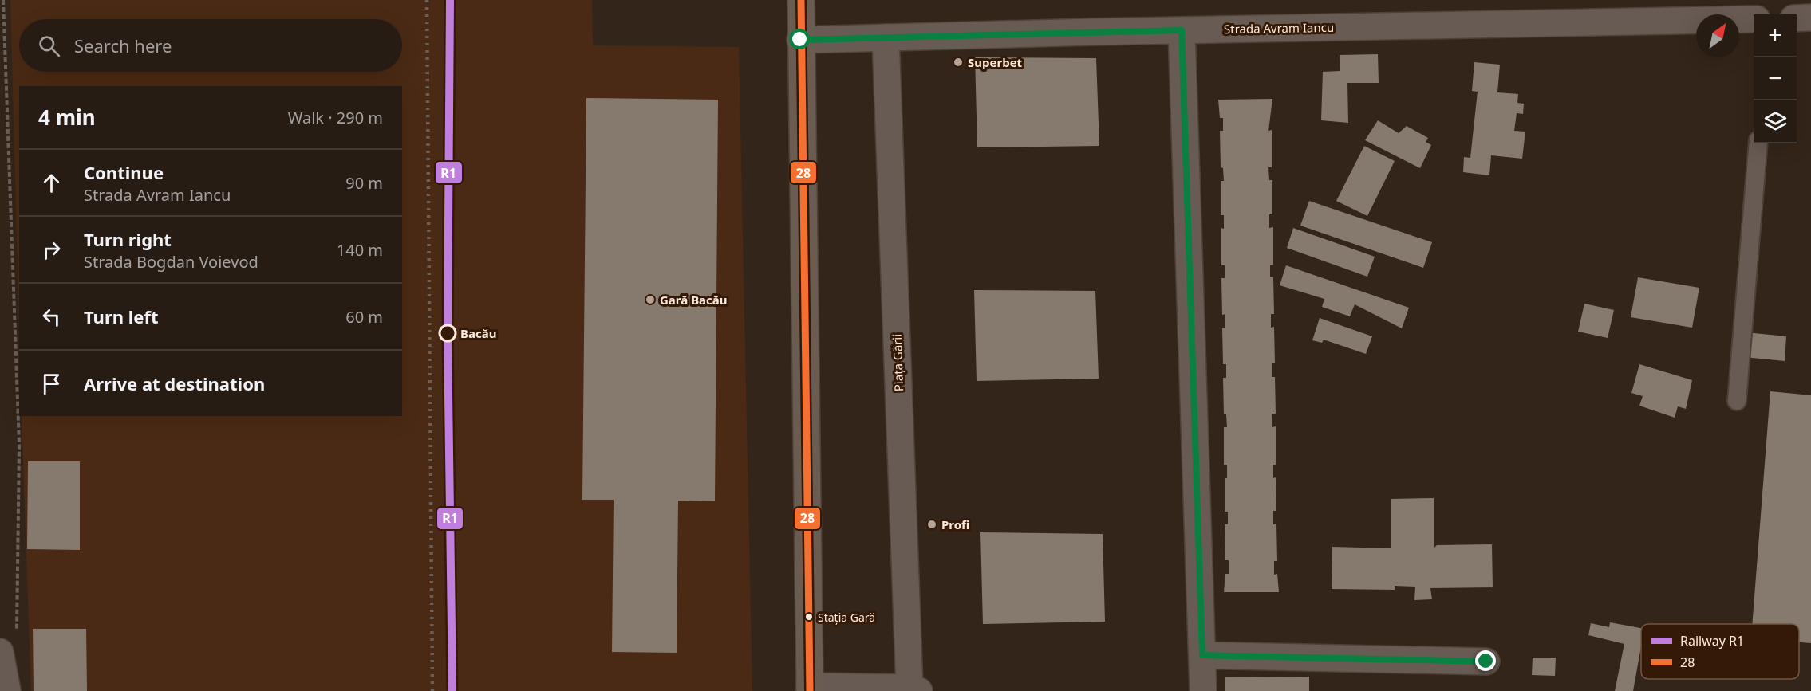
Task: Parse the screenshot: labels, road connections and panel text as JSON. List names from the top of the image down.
{
  "streets": {
    "street": ["Strada Avram Iancu", "Piața Gării"]
  },
  "crossings": [
    ["Strada Avram Iancu", "Piața Gării"]
  ],
  "places": [
    "Superbet",
    "Gară Bacău",
    "Bacău",
    "Profi",
    "Stația Gară"
  ],
  "lines": ["rail line R1", "transit line 28"],
  "legend": ["Railway R1", "28"],
  "north": "top right",
  "page": {
    "map_buttons": ["+", "−"],
    "search": "Search here",
    "heading": ["4 min", "Walk · 290 m"],
    "list": [
      ["Continue", "Strada Avram Iancu", "90 m"],
      ["Turn right", "Strada Bogdan Voievod", "140 m"],
      ["Turn left", "60 m"],
      "Arrive at destination"
    ]
  }
}
